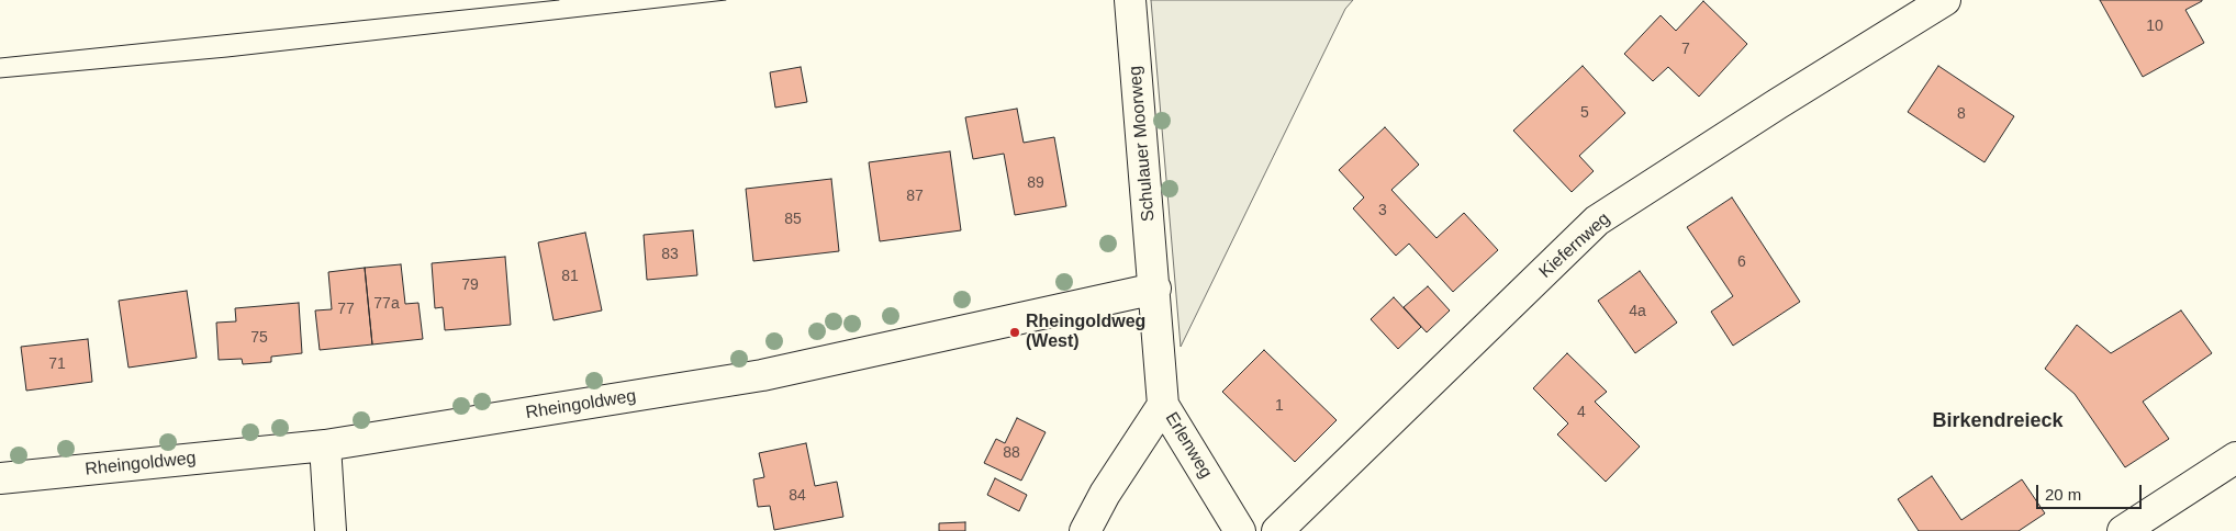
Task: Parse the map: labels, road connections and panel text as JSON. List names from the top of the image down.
{
  "streets": {
    "street": [
      "Schulauer Moorweg",
      "Kiefernweg",
      "Rheingoldweg",
      "Erlenweg"
    ]
  },
  "crossings": [
    ["Schulauer Moorweg", "Rheingoldweg"],
    ["Schulauer Moorweg", "Erlenweg"],
    ["Rheingoldweg", "Erlenweg"]
  ],
  "districts": ["Birkendreieck"],
  "places": ["Rheingoldweg (West)"],
  "house_numbers": [
    "10",
    "7",
    "5",
    "8",
    "89",
    "87",
    "3",
    "85",
    "83",
    "6",
    "81",
    "79",
    "77a",
    "77",
    "4a",
    "75",
    "71",
    "1",
    "4",
    "88",
    "84"
  ],
  "scale_bar": "20 m"
}
